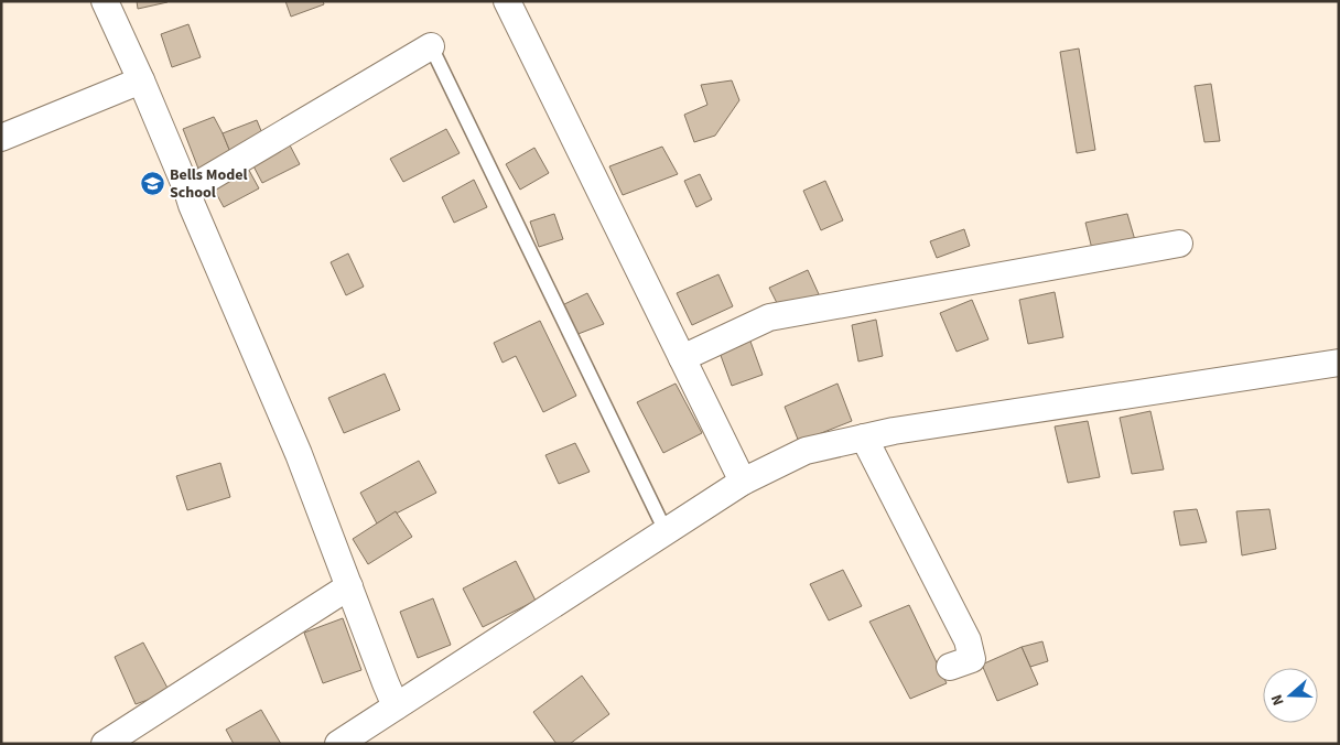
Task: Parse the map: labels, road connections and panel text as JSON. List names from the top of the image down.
{
  "places": {
    "school or university": ["Bells Model School"]
  },
  "north": "left"
}
